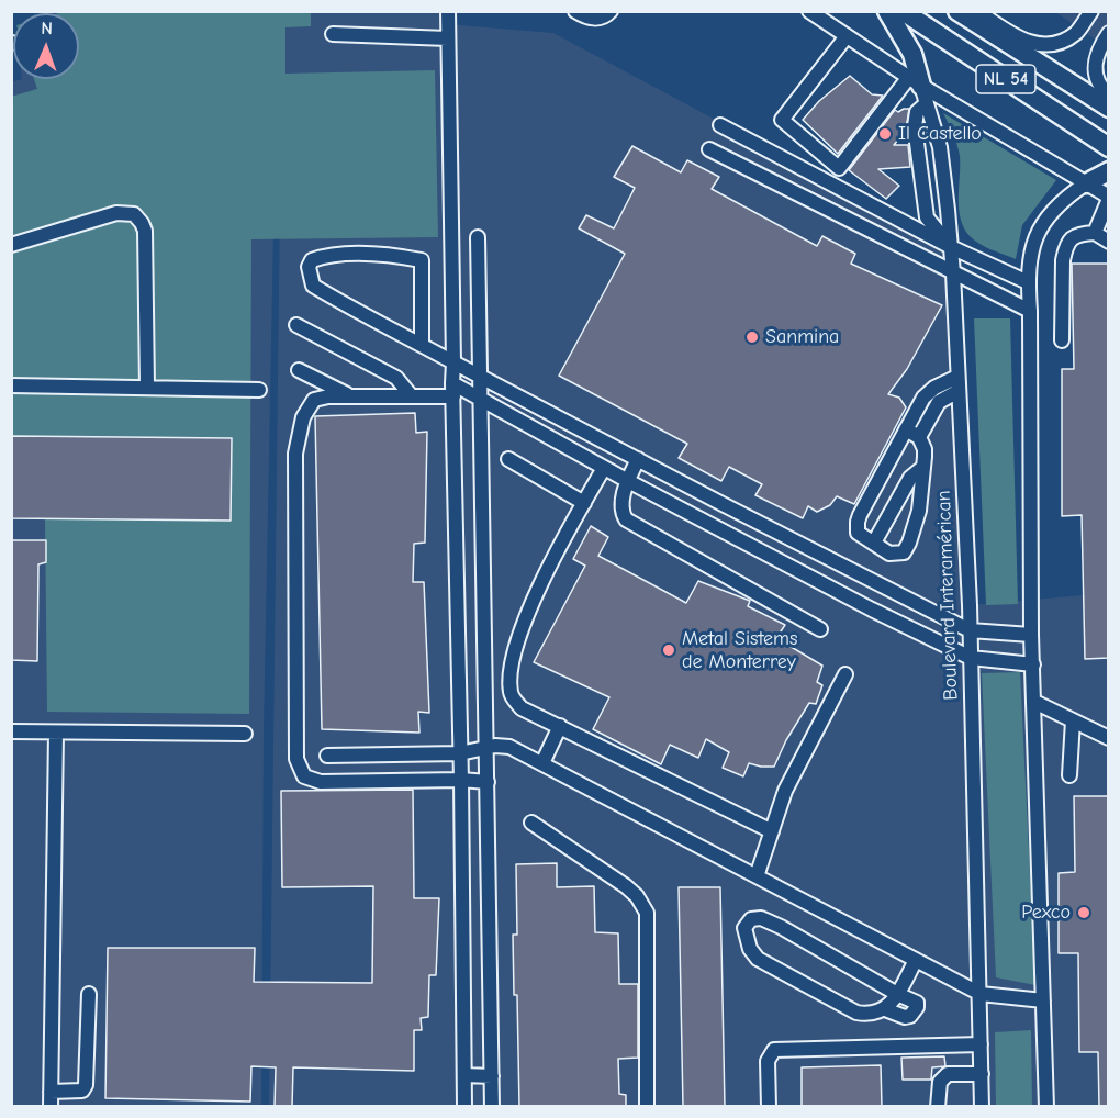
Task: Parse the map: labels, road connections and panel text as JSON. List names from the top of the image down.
{
  "streets": {
    "highway": ["NL 54"],
    "street": ["Boulevard Interamérican"]
  },
  "places": [
    "Il Castello",
    "Sanmina",
    "Metal Sistems de Monterrey",
    "Pexco"
  ],
  "north": "top"
}
